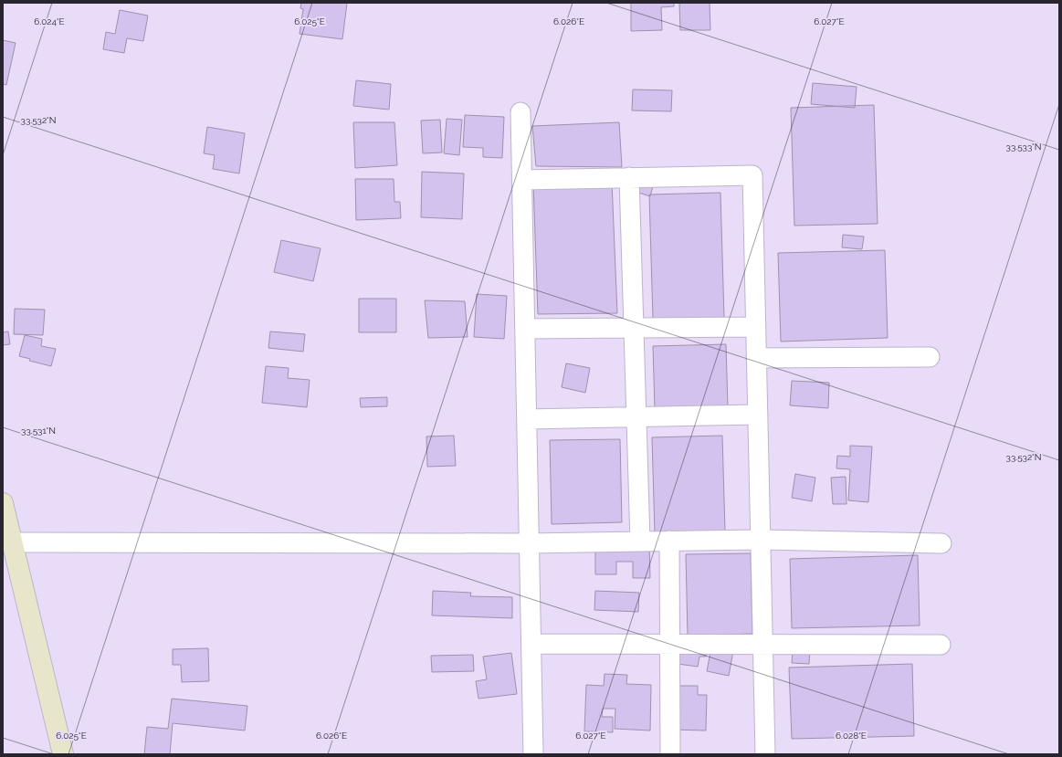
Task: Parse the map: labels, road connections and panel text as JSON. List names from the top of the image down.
{
  "coordinates": [
    "6.024°E",
    "6.025°E",
    "6.026°E",
    "6.027°E",
    "33.532°N",
    "33.533°N",
    "33.531°N",
    "6.028°E"
  ]
}
